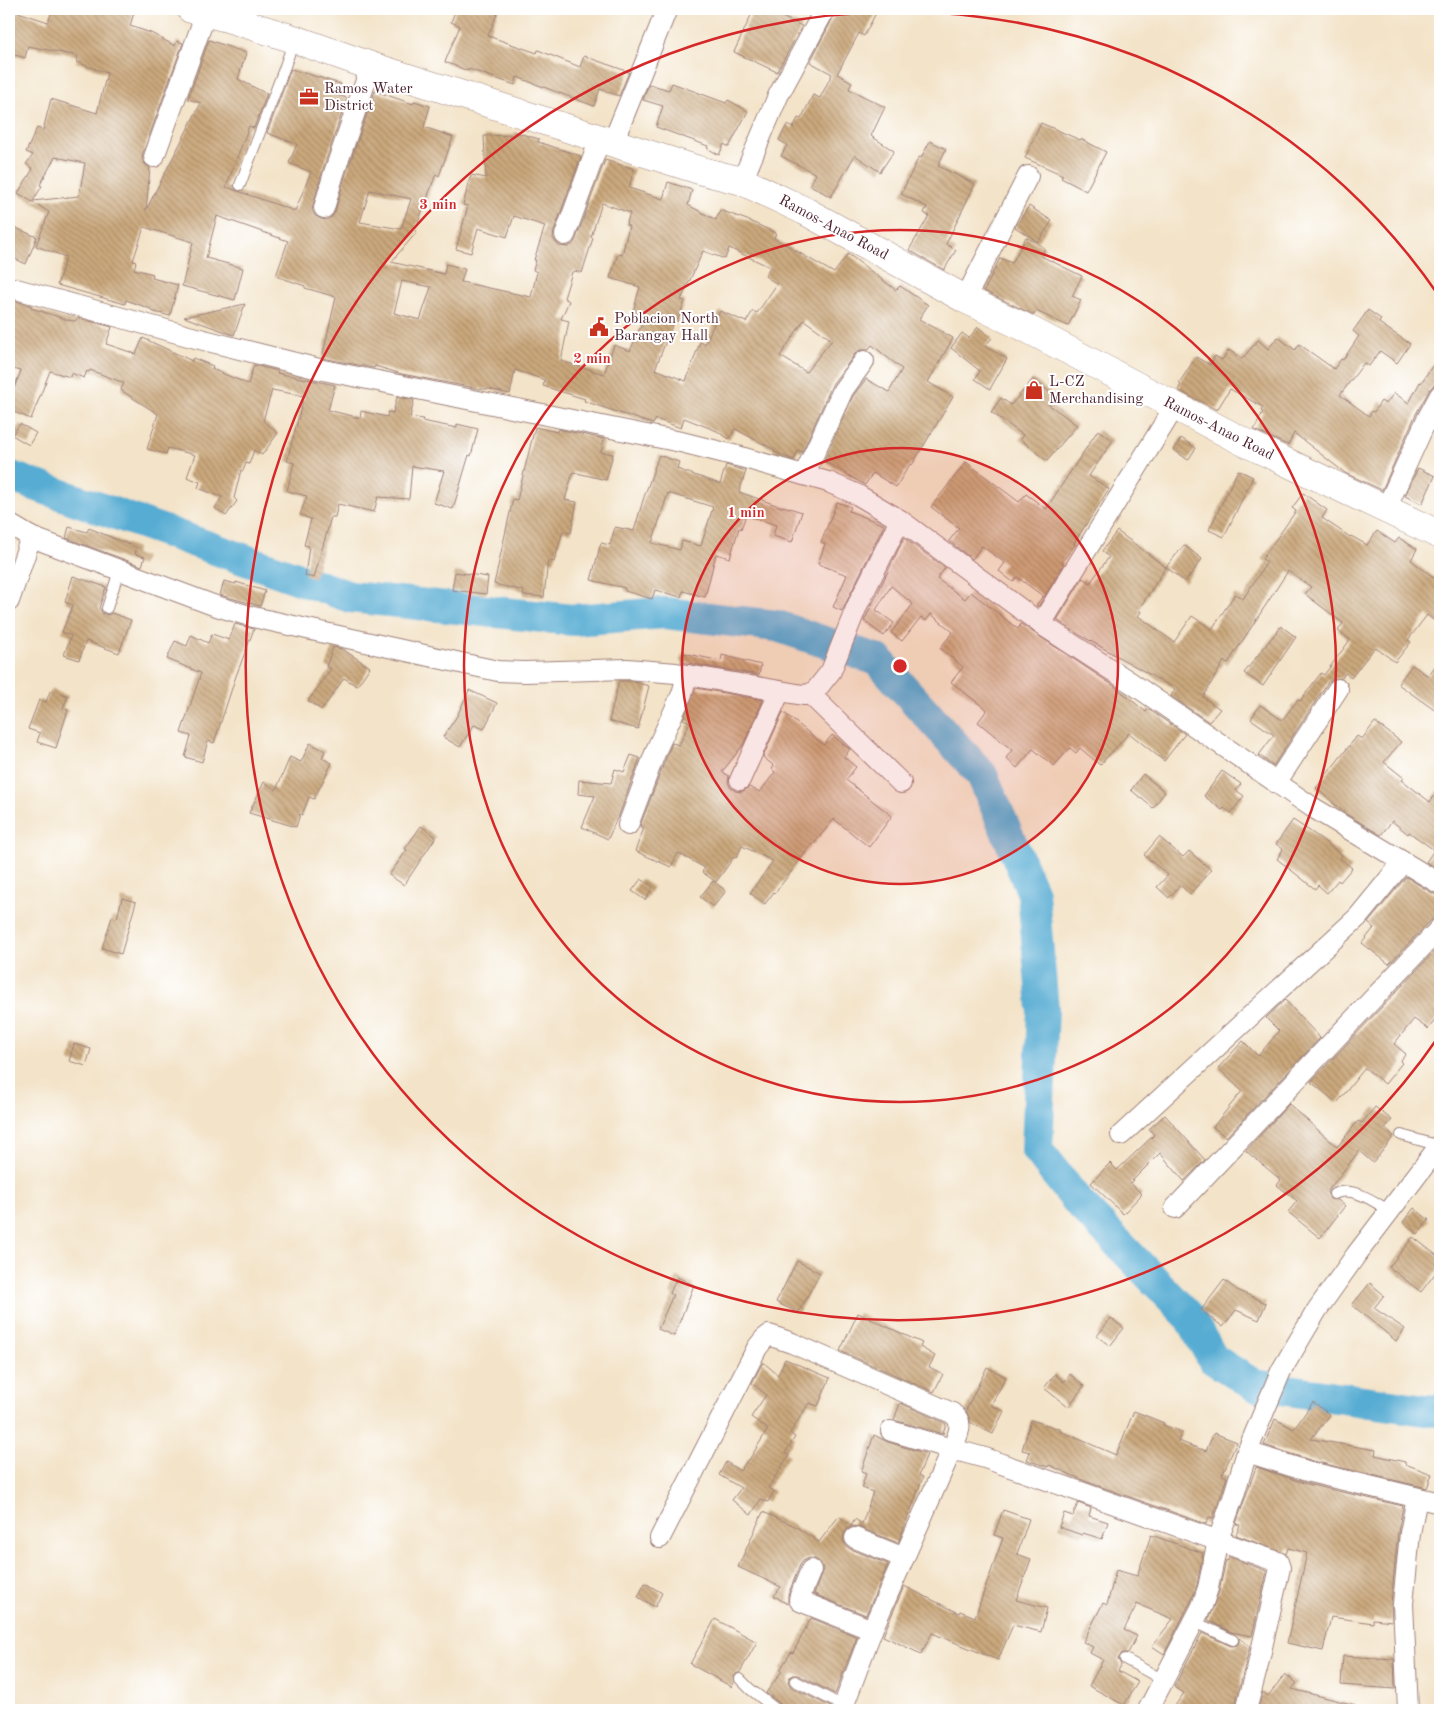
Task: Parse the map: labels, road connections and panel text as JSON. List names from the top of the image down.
{
  "streets": {
    "main road": ["Ramos-Anao Road"]
  },
  "places": {
    "office": ["Ramos Water District"],
    "public building": ["Poblacion North Barangay Hall"],
    "shop": ["L-CZ Merchandising"]
  },
  "rings": ["3 min", "2 min", "1 min"]
}
